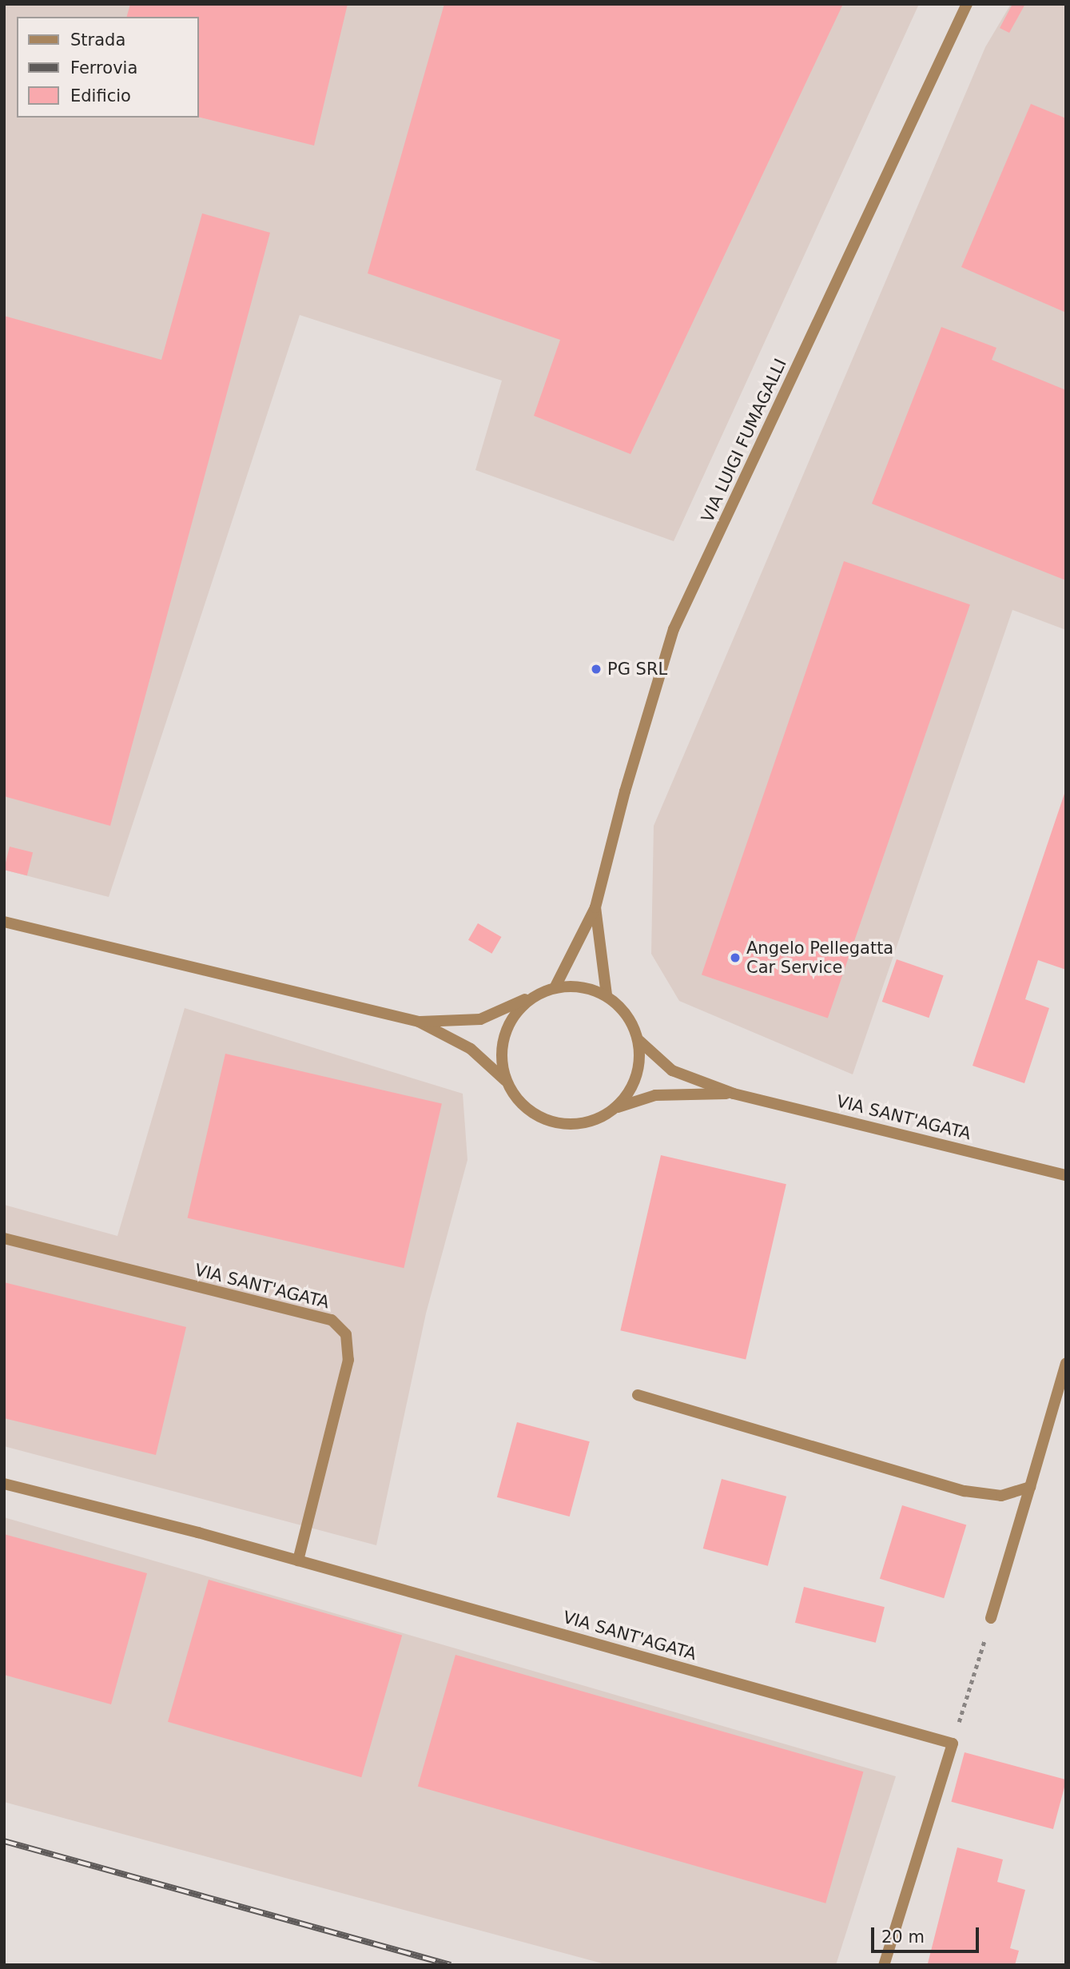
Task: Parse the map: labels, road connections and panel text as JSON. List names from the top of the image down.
{
  "streets": {
    "street": ["VIA LUIGI FUMAGALLI", "VIA SANT'AGATA"]
  },
  "places": ["PG SRL", "Angelo Pellegatta Car Service"],
  "legend": ["Strada", "Ferrovia", "Edificio"],
  "scale_bar": "20 m"
}
